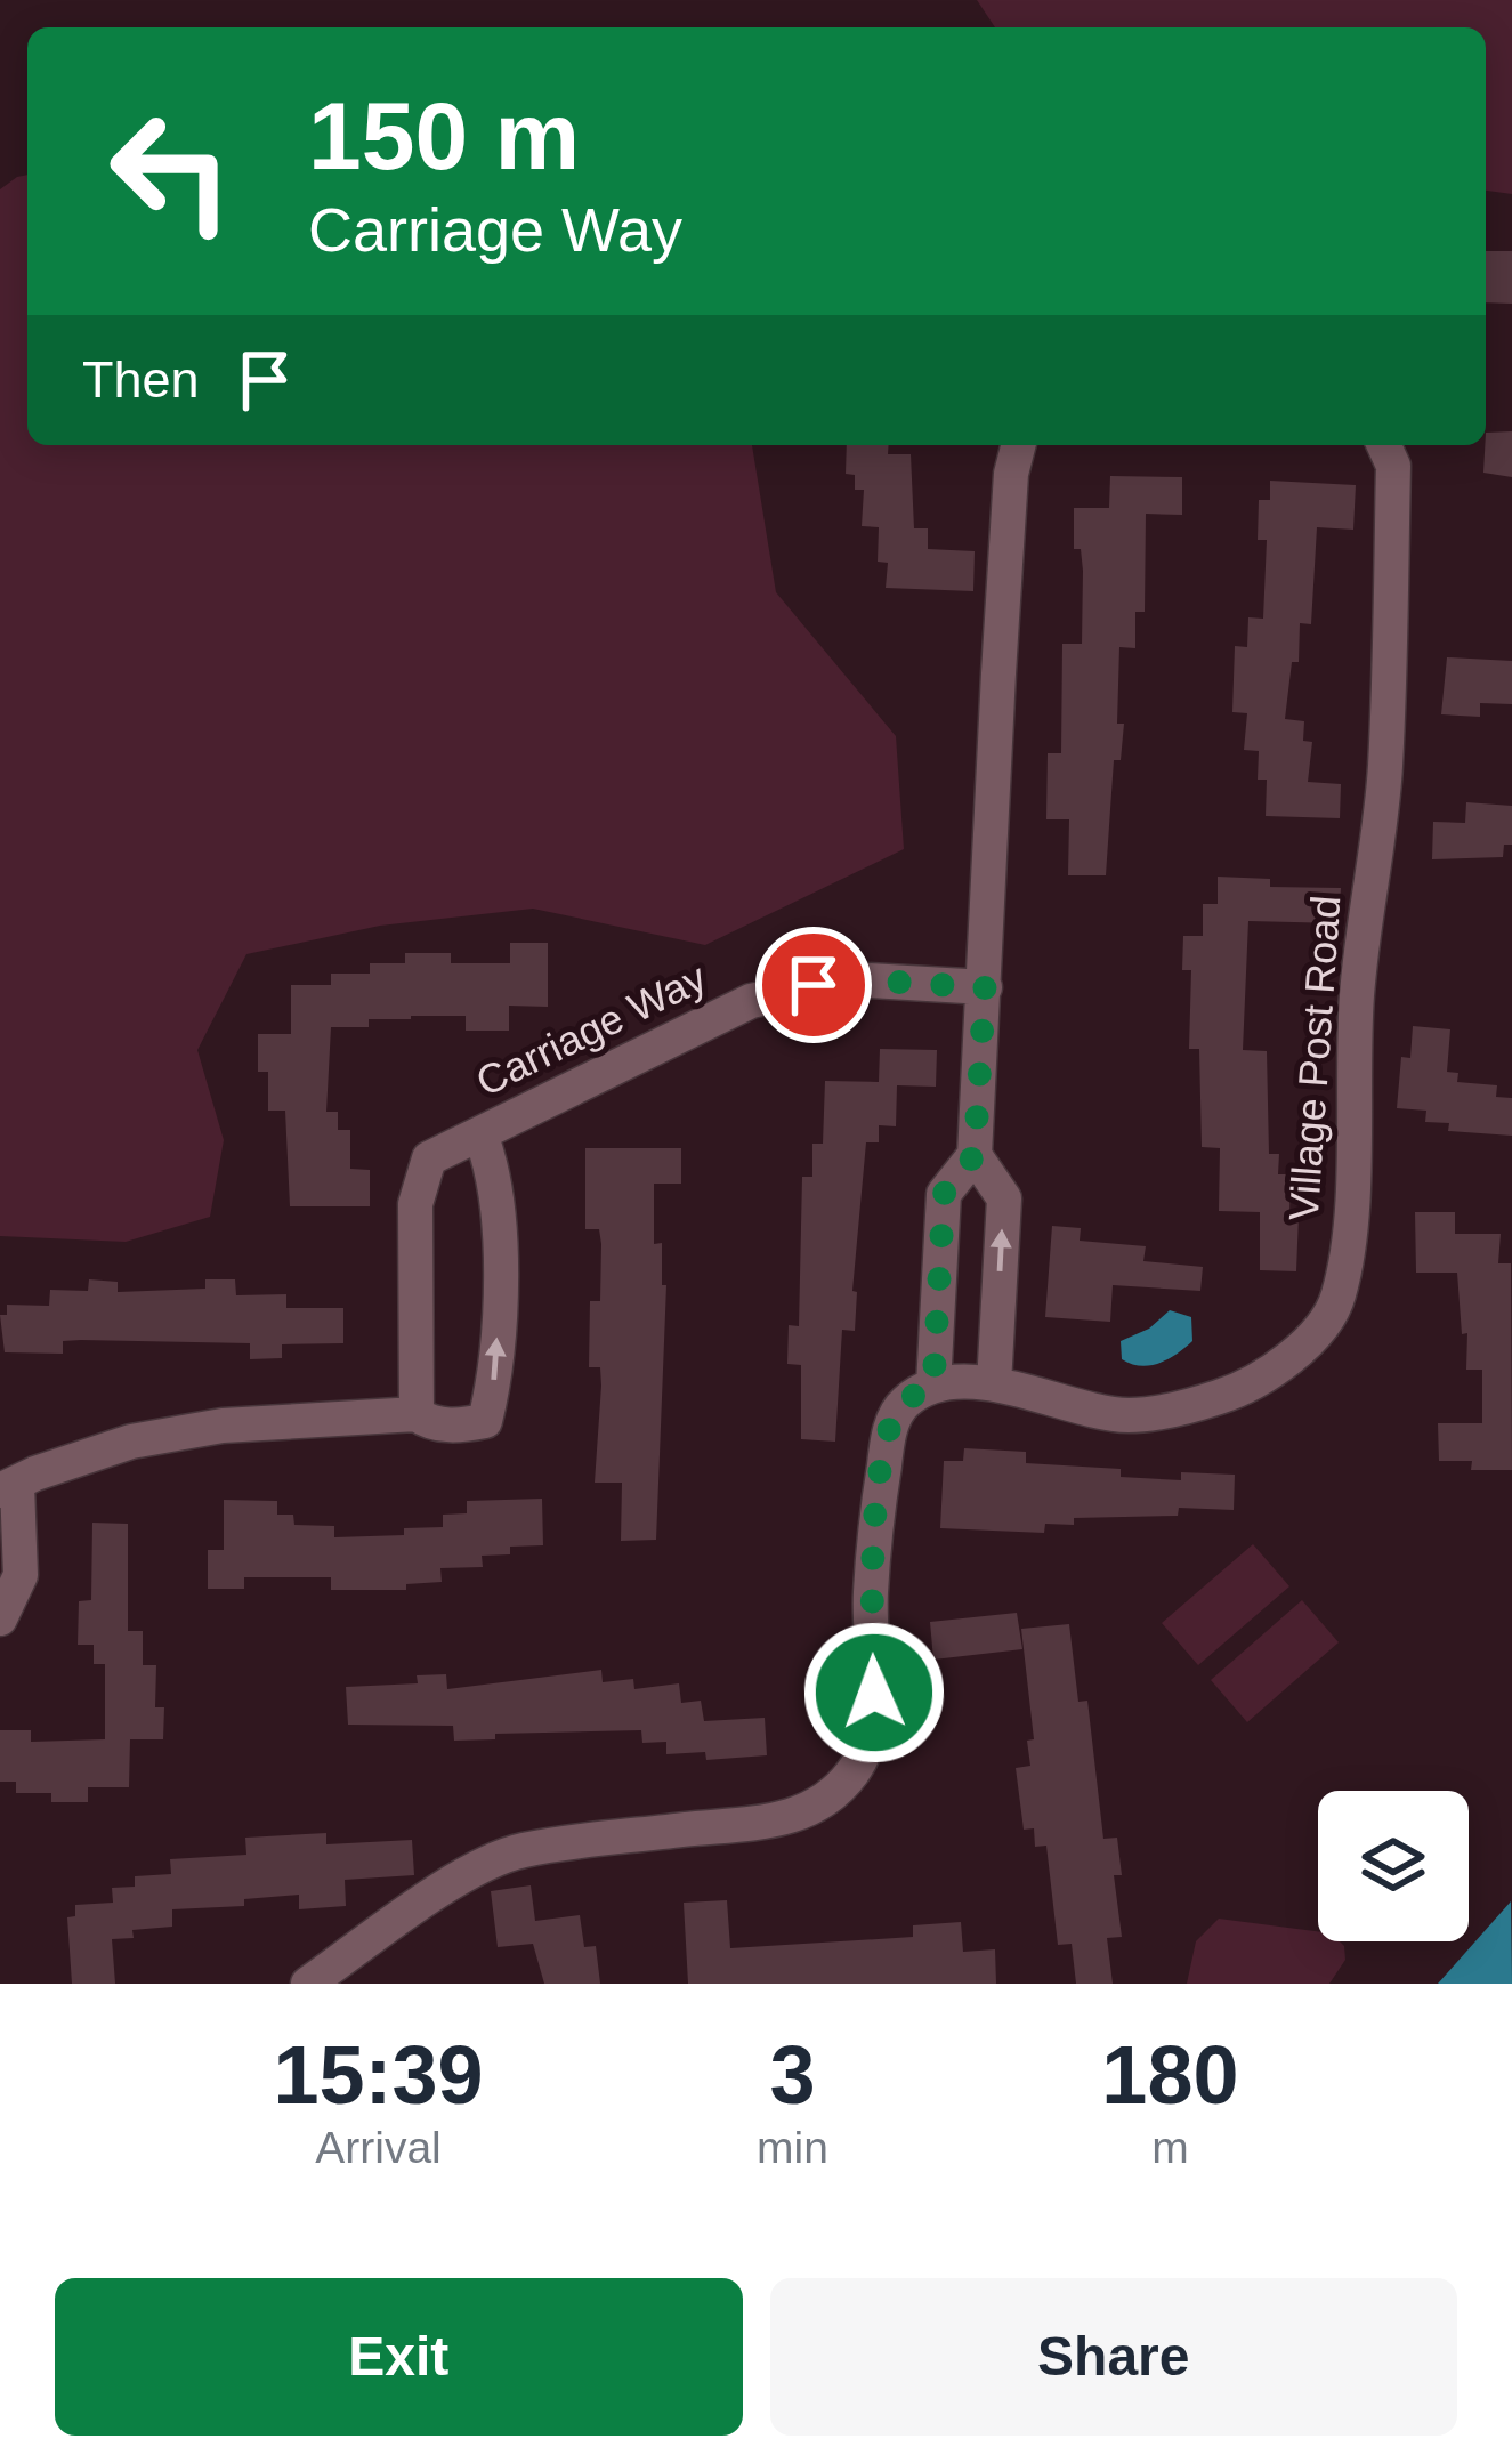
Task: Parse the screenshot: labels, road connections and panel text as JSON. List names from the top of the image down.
{
  "streets": {
    "street": ["Carriage Way", "Village Post Road"]
  },
  "page": {
    "turn": ["150 m", "Carriage Way"],
    "then": "Then",
    "eta": [
      "15:39",
      "Arrival",
      "3",
      "min",
      "180",
      "m"
    ],
    "buttons": ["Exit", "Share"]
  }
}
